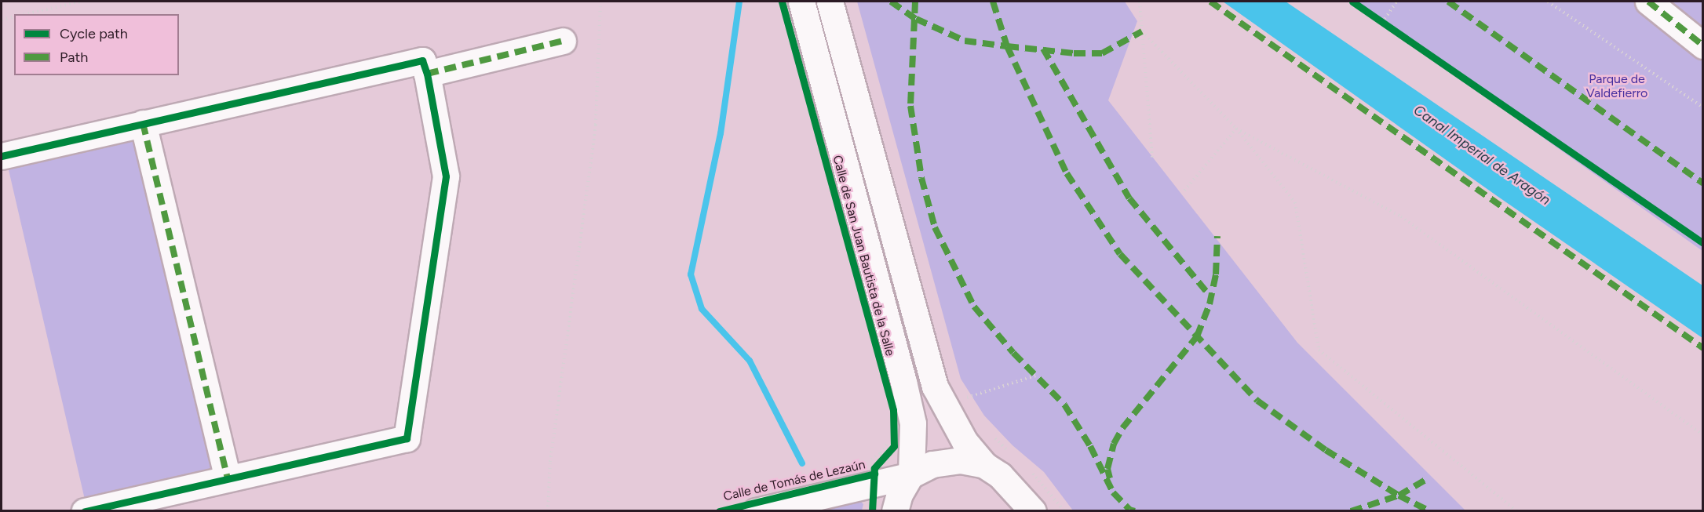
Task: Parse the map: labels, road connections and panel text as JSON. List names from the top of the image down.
{
  "streets": {
    "street": ["Calle de San Juan Bautista de la Salle", "Calle de Tomás de Lezaún"]
  },
  "crossings": [
    ["Calle de San Juan Bautista de la Salle", "Calle de Tomás de Lezaún"]
  ],
  "water": ["Canal Imperial de Aragón"],
  "parks": ["Parque de Valdefierro"],
  "legend": ["Cycle path", "Path"]
}
